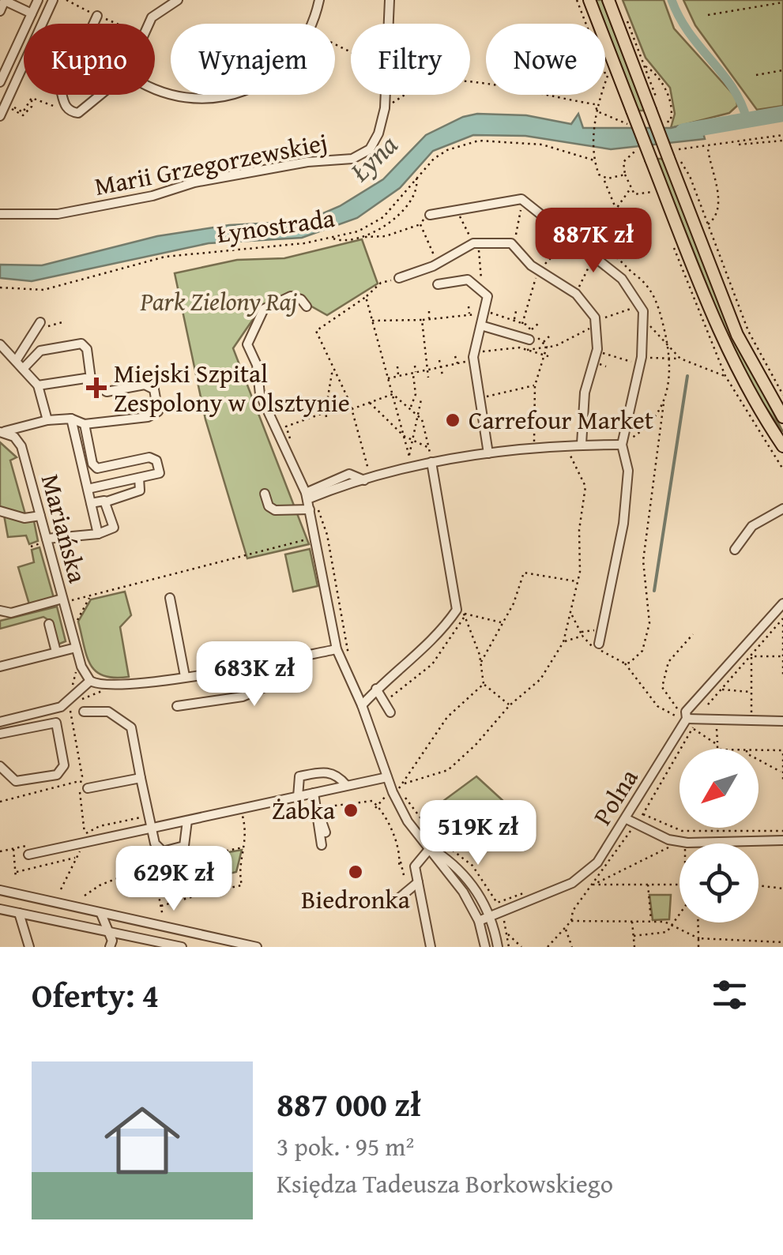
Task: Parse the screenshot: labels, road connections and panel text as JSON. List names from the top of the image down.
{
  "streets": {
    "street": ["Marii Grzegorzewskiej", "Mariańska", "Polna"],
    "path": ["Łynostrada"]
  },
  "water": ["Łyna"],
  "parks": ["Park Zielony Raj"],
  "places": {
    "health": ["Miejski Szpital Zespolony w Olsztynie"],
    "other": ["Carrefour Market", "Żabka", "Biedronka"]
  },
  "north": "bottom left",
  "page": {
    "chip": [
      "Kupno",
      "Wynajem",
      "Filtry",
      "Nowe"
    ],
    "price": [
      "887K zł",
      "683K zł",
      "519K zł",
      "629K zł"
    ],
    "heading": "Oferty: 4",
    "list": [
      {
        "name": "887 000 zł",
        "note": "3 pok. · 95 m² · Księdza Tadeusza Borkowskiego"
      }
    ]
  }
}
